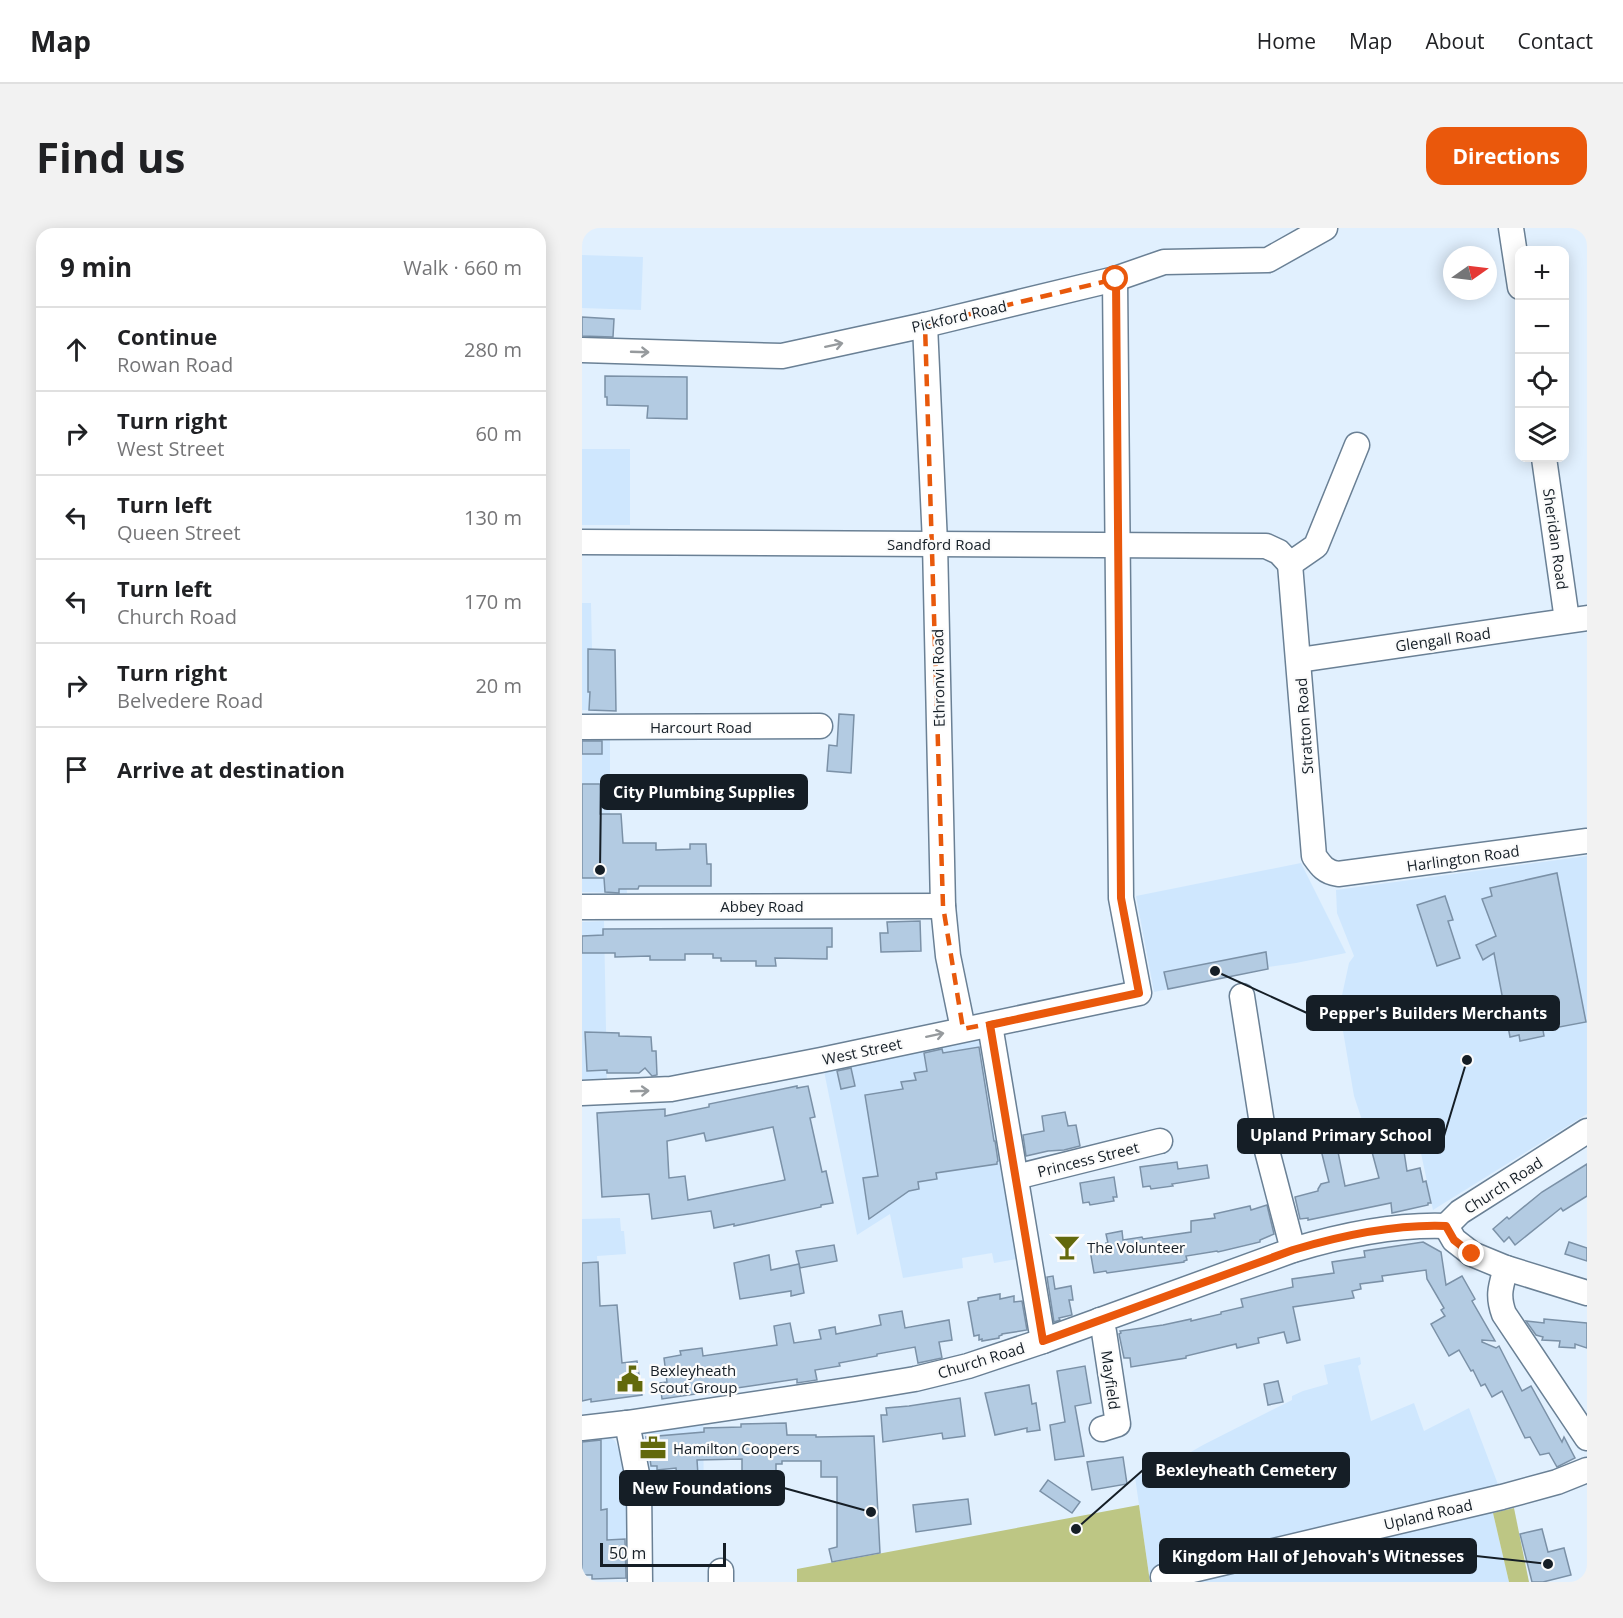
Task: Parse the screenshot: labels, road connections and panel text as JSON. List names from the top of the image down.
{
  "streets": {
    "street": [
      "Pickford Road",
      "Sheridan Road",
      "Sandford Road",
      "Glengall Road",
      "Ethronvi Road",
      "Stratton Road",
      "Harcourt Road",
      "Harlington Road",
      "Abbey Road",
      "West Street",
      "Princess Street",
      "Church Road",
      "Mayfield",
      "Upland Road"
    ]
  },
  "crossings": [
    ["Pickford Road", "Ethronvi Road"],
    ["Sheridan Road", "Glengall Road"],
    ["Sandford Road", "Ethronvi Road"],
    ["Sandford Road", "Stratton Road"],
    ["Sandford Road", "West Street"],
    ["Glengall Road", "Stratton Road"],
    ["Ethronvi Road", "Abbey Road"],
    ["Ethronvi Road", "West Street"],
    ["Stratton Road", "Harlington Road"],
    ["Church Road", "Mayfield"]
  ],
  "one_way": ["Pickford Road", "West Street"],
  "places": {
    "other": [
      "City Plumbing Supplies",
      "Pepper's Builders Merchants",
      "Upland Primary School",
      "New Foundations",
      "Bexleyheath Cemetery",
      "Kingdom Hall of Jehovah's Witnesses"
    ],
    "bar": ["The Volunteer"],
    "public building": ["Bexleyheath Scout Group"],
    "office": ["Hamilton Coopers"]
  },
  "scale_bar": "50 m",
  "north": "right",
  "page": {
    "header": "Map",
    "nav": [
      "Home",
      "Map",
      "About",
      "Contact"
    ],
    "buttons": "Directions",
    "title": "Find us",
    "heading": ["9 min", "Walk · 660 m"],
    "map_buttons": ["+", "−"],
    "list": [
      ["Continue", "Rowan Road", "280 m"],
      ["Turn right", "West Street", "60 m"],
      ["Turn left", "Queen Street", "130 m"],
      ["Turn left", "Church Road", "170 m"],
      ["Turn right", "Belvedere Road", "20 m"],
      "Arrive at destination"
    ],
    "scale": "50 m"
  }
}
